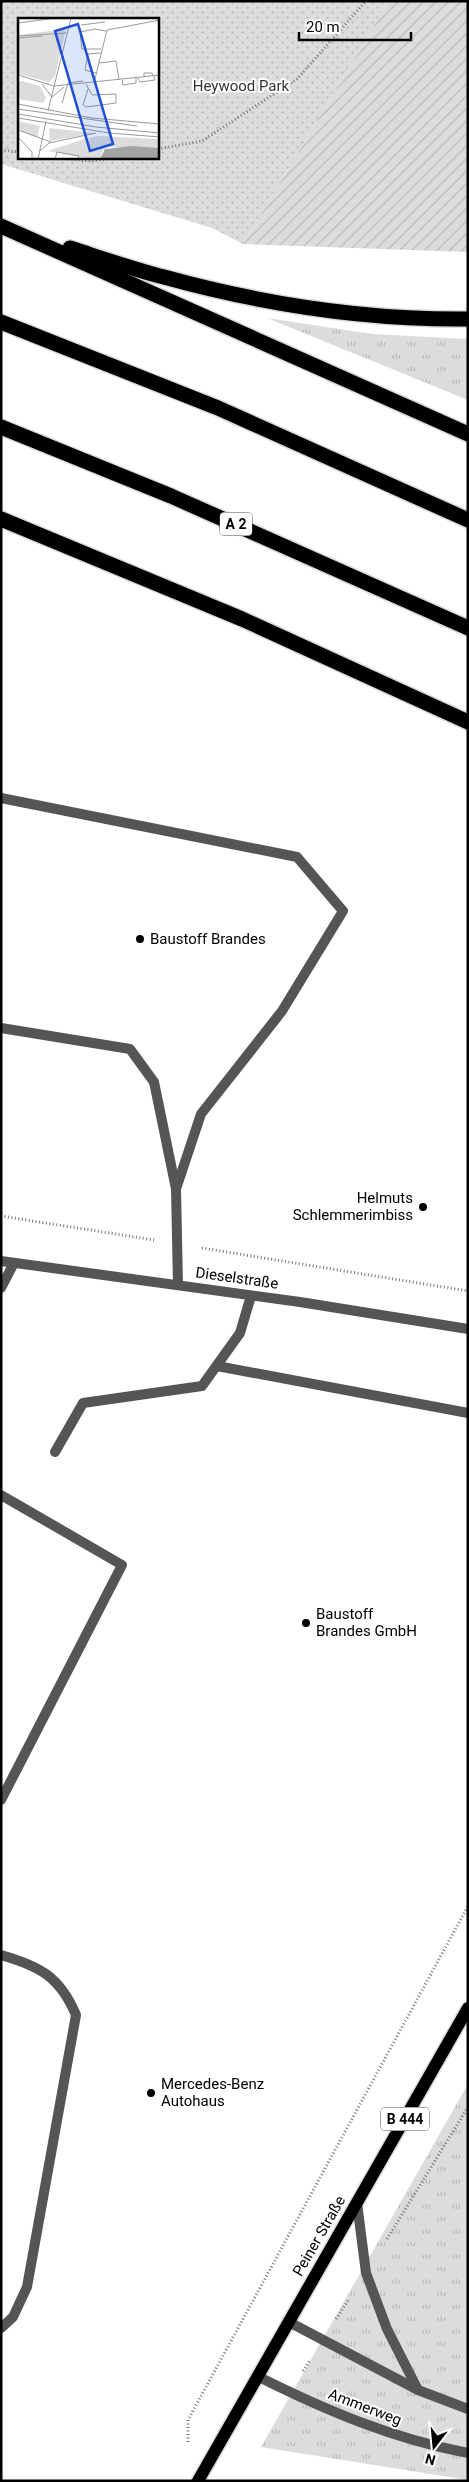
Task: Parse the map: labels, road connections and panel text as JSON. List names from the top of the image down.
{
  "streets": {
    "highway": ["A 2"],
    "main road": ["B 444", "Peiner Straße"],
    "street": ["Dieselstraße", "Ammerweg"]
  },
  "crossings": [
    ["Peiner Straße", "Ammerweg"]
  ],
  "parks": ["Heywood Park"],
  "places": [
    "Baustoff Brandes",
    "Helmuts Schlemmerimbiss",
    "Baustoff Brandes GmbH",
    "Mercedes-Benz Autohaus"
  ],
  "scale_bar": "20 m",
  "north": "bottom"
}
